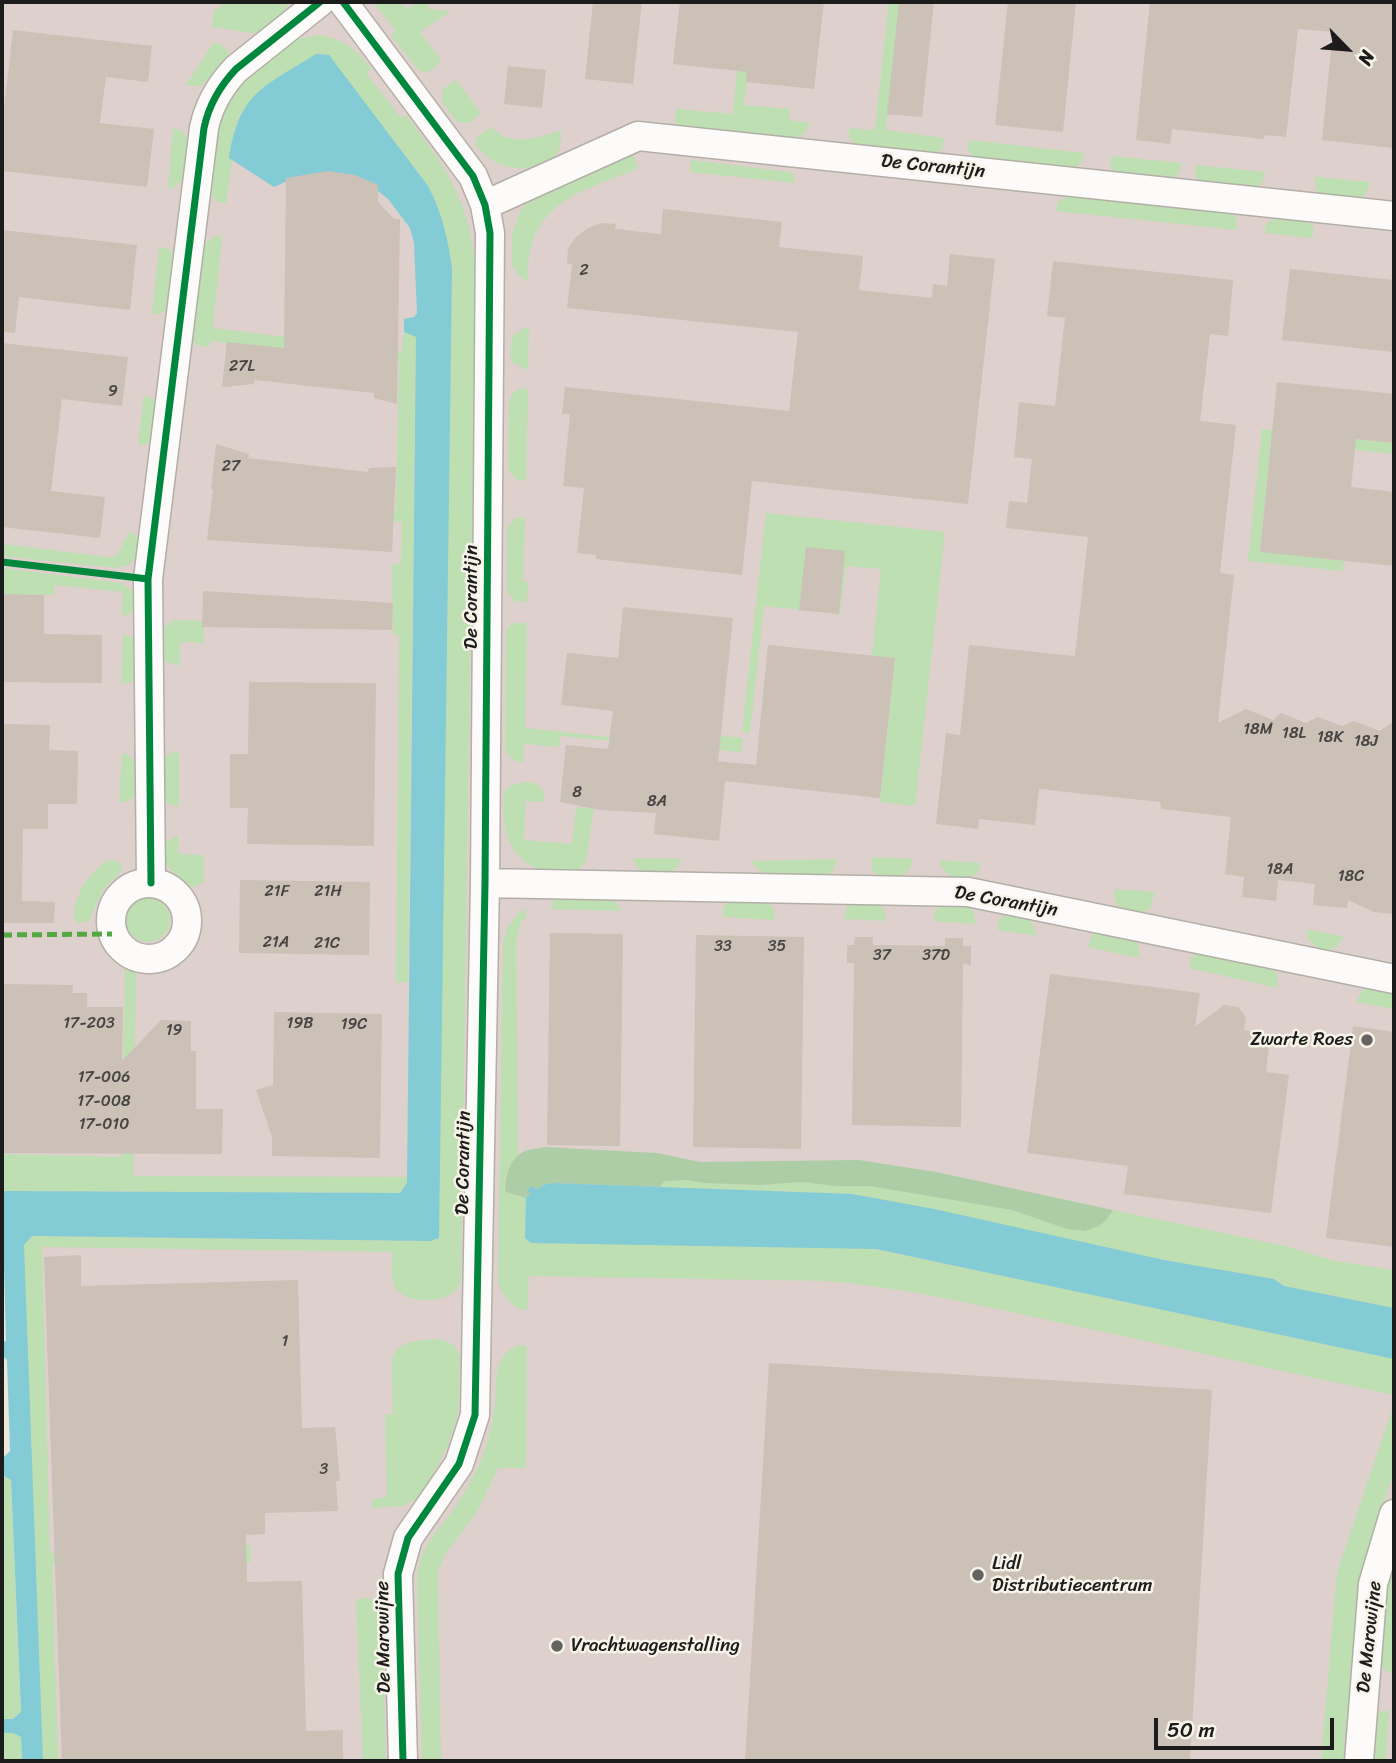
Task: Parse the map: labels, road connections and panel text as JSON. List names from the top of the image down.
{
  "streets": {
    "street": ["De Corantijn", "De Marowijne"]
  },
  "crossings": [
    ["De Corantijn", "De Marowijne"]
  ],
  "places": ["Zwarte Roes", "Lidl Distributiecentrum", "Vrachtwagenstalling"],
  "house_numbers": [
    "2",
    "27L",
    "9",
    "27",
    "18M",
    "18L",
    "18K",
    "18J",
    "8",
    "8A",
    "18A",
    "18C",
    "21F",
    "21H",
    "21A",
    "21C",
    "33",
    "35",
    "37",
    "37D",
    "17-203",
    "19B",
    "19C",
    "19",
    "17-006",
    "17-008",
    "17-010",
    "1",
    "3"
  ],
  "scale_bar": "50 m",
  "north": "bottom right"
}
